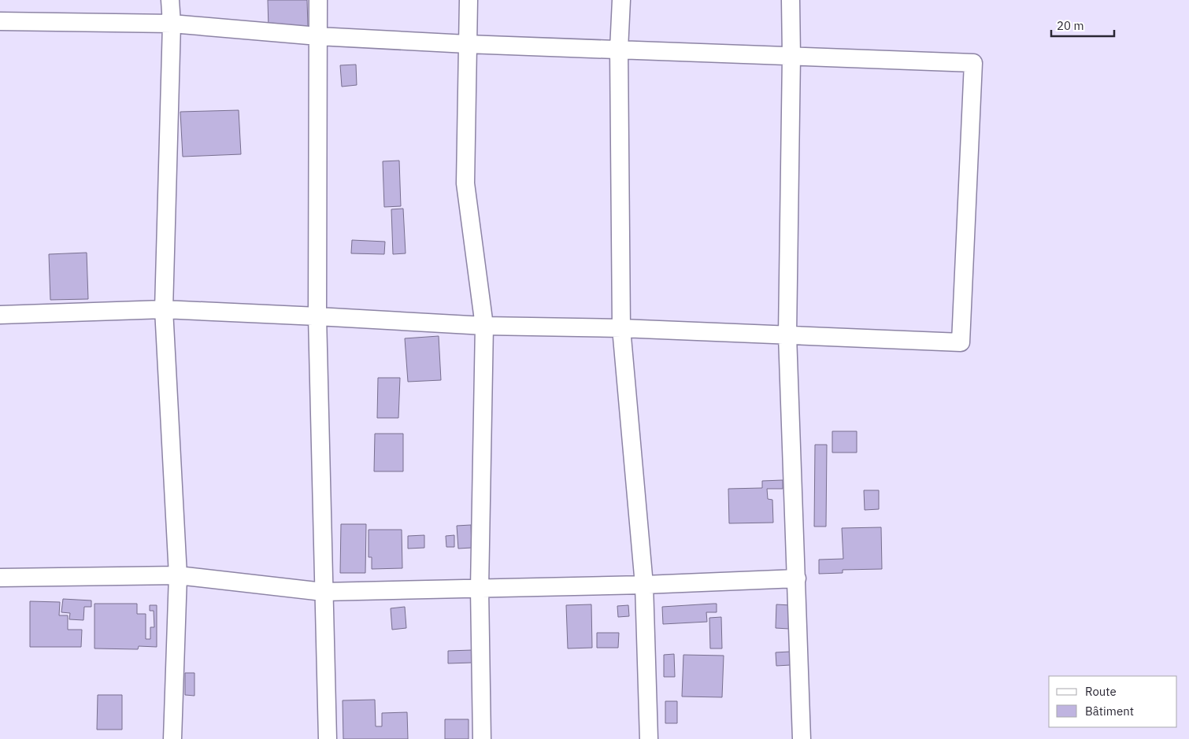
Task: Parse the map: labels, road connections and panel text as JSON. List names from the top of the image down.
{
  "legend": ["Route", "Bâtiment"],
  "scale_bar": "20 m"
}
